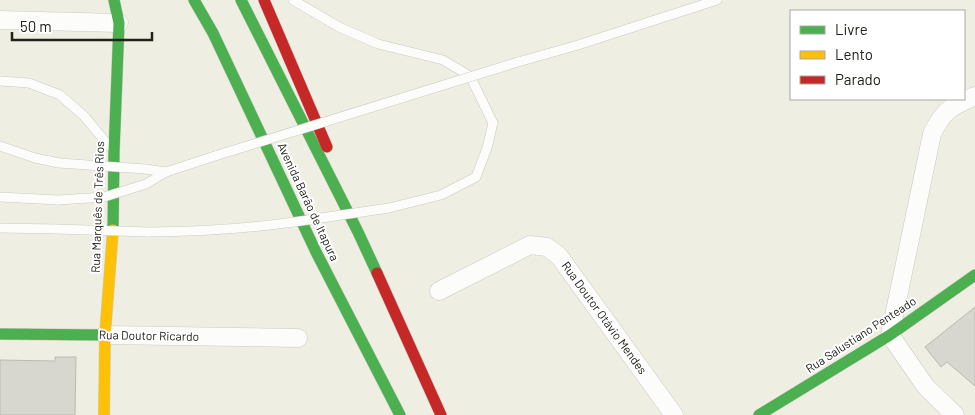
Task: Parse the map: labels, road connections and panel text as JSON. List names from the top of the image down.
{
  "streets": {
    "main road": [
      "Avenida Barão de Itapura",
      "Rua Marquês de Três Rios",
      "Rua Salustiano Penteado",
      "Rua Doutor Ricardo"
    ],
    "street": ["Rua Doutor Otávio Mendes"]
  },
  "crossings": [
    ["Rua Marquês de Três Rios", "Rua Doutor Ricardo"]
  ],
  "legend": ["Livre", "Lento", "Parado"],
  "scale_bar": "50 m"
}
